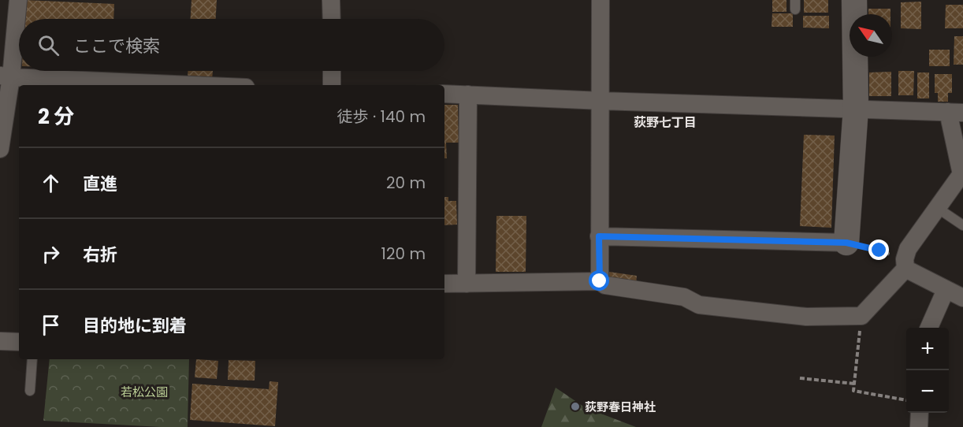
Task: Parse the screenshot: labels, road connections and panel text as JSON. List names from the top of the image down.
{
  "districts": ["荻野七丁目"],
  "parks": ["若松公園"],
  "places": ["荻野春日神社"],
  "north": "top left",
  "page": {
    "search": "ここで検索",
    "heading": ["2 分", "徒歩 · 140 m"],
    "list": [
      ["直進", "20 m"],
      ["右折", "120 m"],
      "目的地に到着"
    ],
    "map_buttons": ["+", "−"]
  }
}
